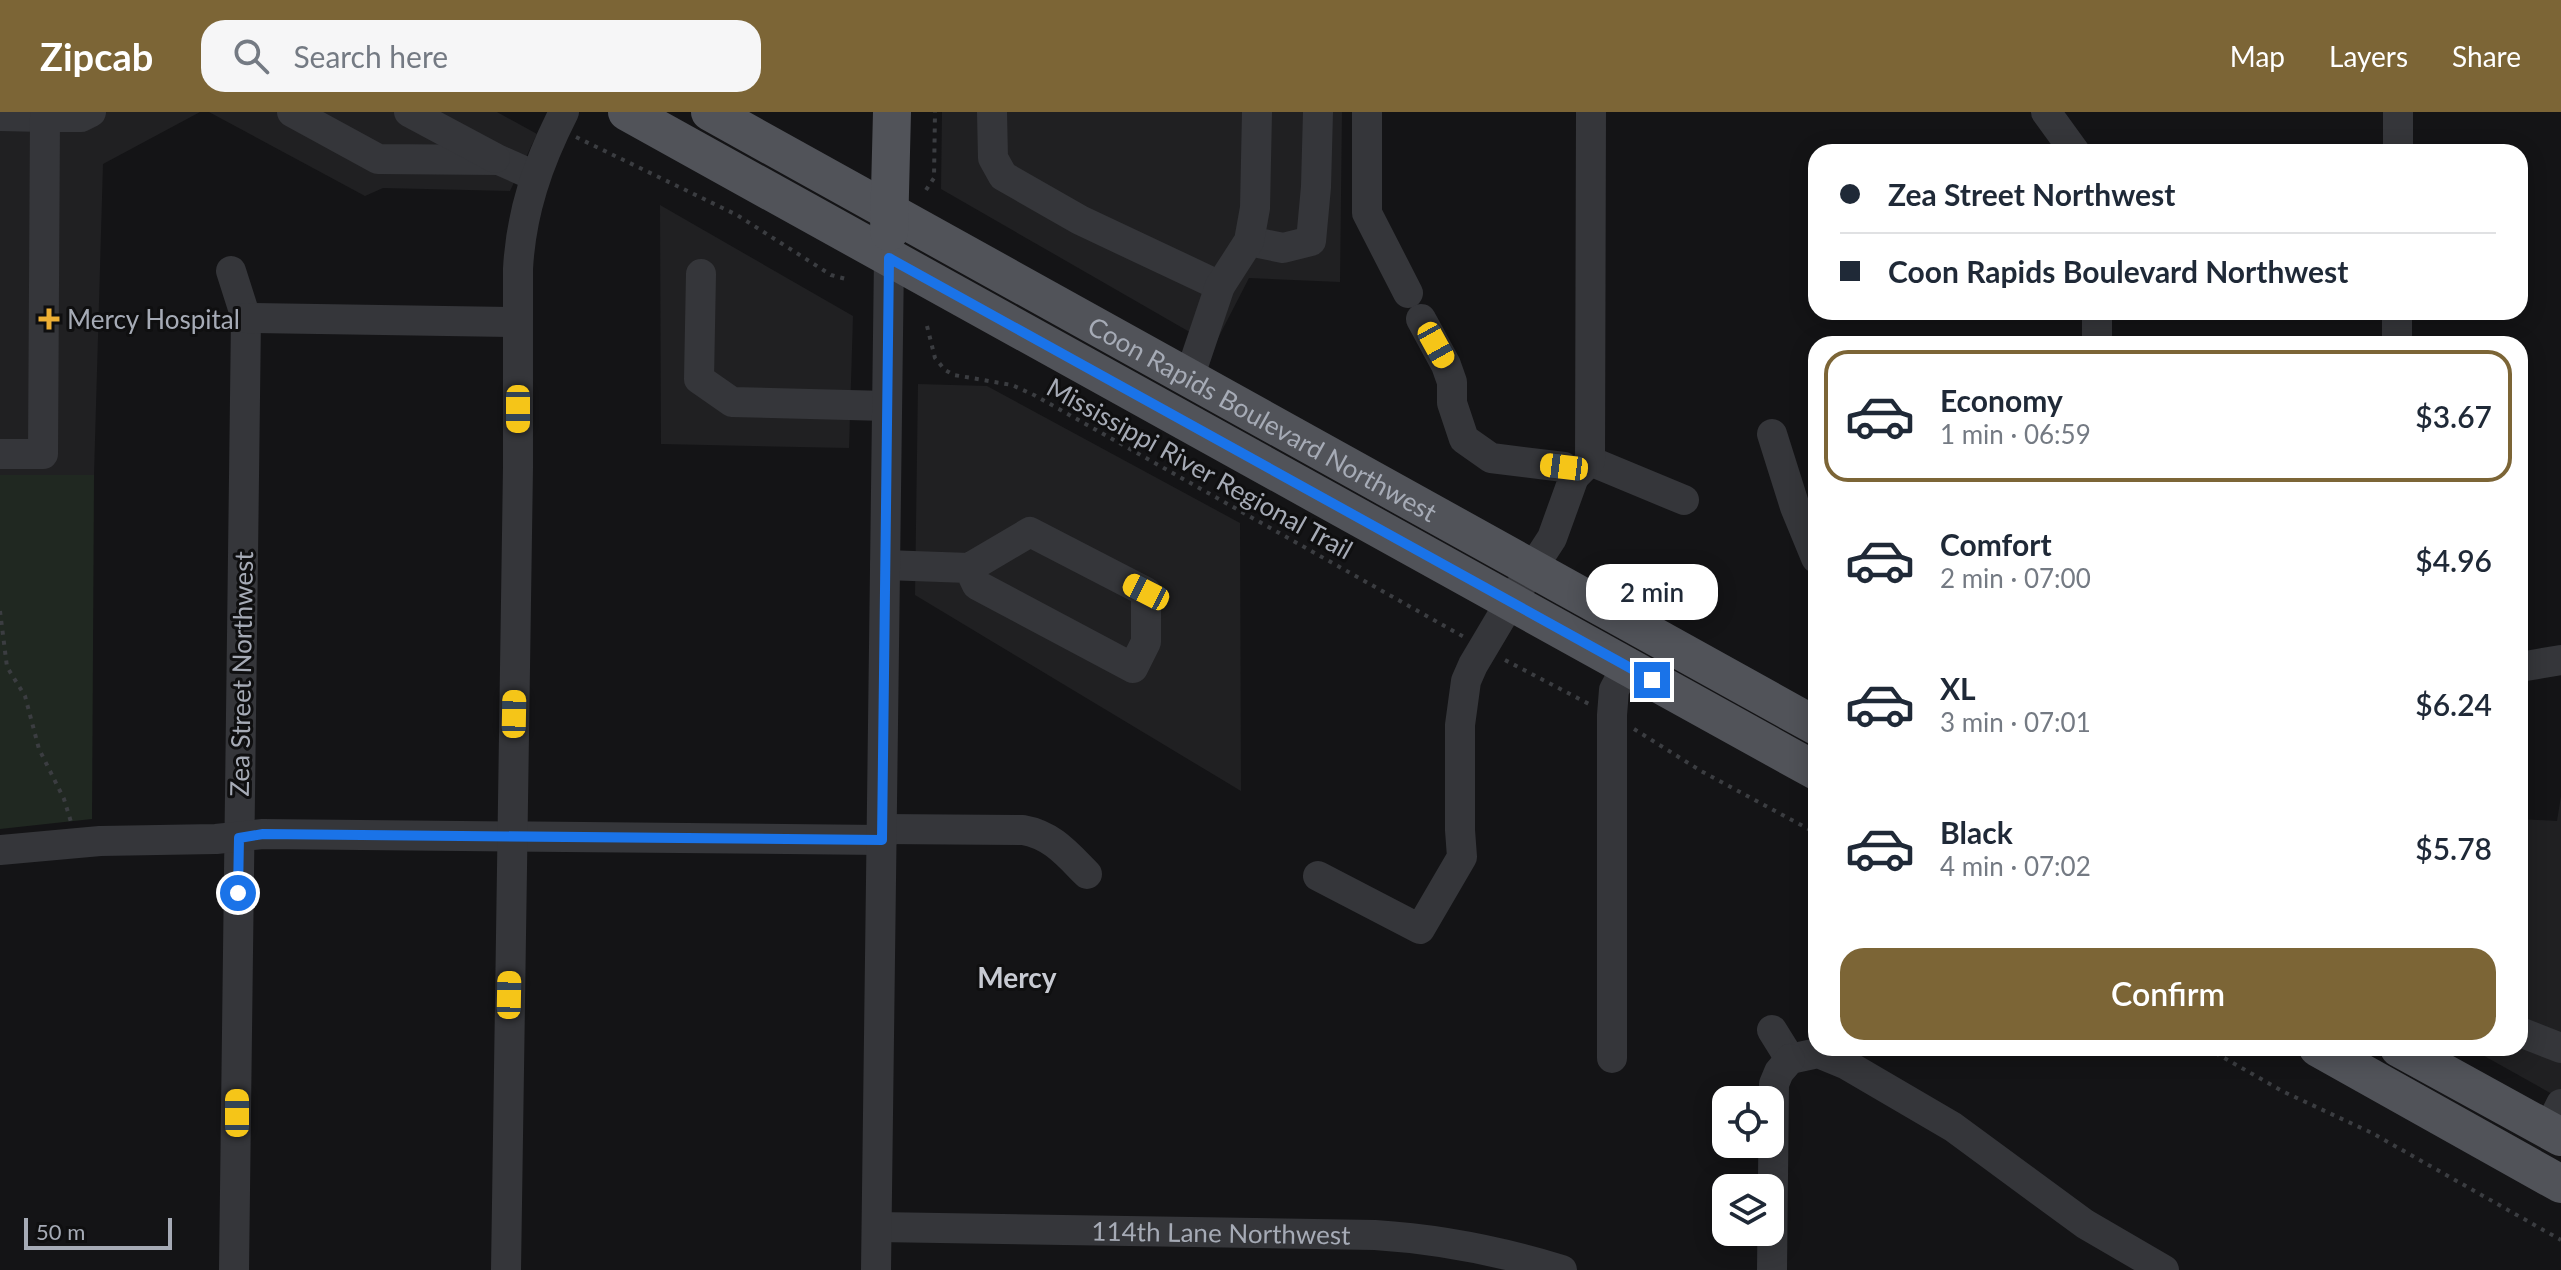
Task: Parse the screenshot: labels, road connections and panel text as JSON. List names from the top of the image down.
{
  "streets": {
    "main road": ["Coon Rapids Boulevard Northwest"],
    "street": ["Zea Street Northwest", "114th Lane Northwest"],
    "path": ["Mississippi River Regional Trail"]
  },
  "districts": ["Mercy"],
  "places": {
    "health": ["Mercy Hospital"]
  },
  "scale_bar": "50 m",
  "page": {
    "header": "Zipcab",
    "search": "Search here",
    "nav": ["Map", "Layers", "Share"],
    "banner": ["Zea Street Northwest", "Coon Rapids Boulevard Northwest"],
    "list": [
      {
        "name": "Economy",
        "note": "1 min · 06:59",
        "value": "$3.67"
      },
      {
        "name": "Comfort",
        "note": "2 min · 07:00",
        "value": "$4.96"
      },
      {
        "name": "XL",
        "note": "3 min · 07:01",
        "value": "$6.24"
      },
      {
        "name": "Black",
        "note": "4 min · 07:02",
        "value": "$5.78"
      }
    ],
    "bubble": "2 min",
    "buttons": "Confirm",
    "scale": "50 m"
  }
}
